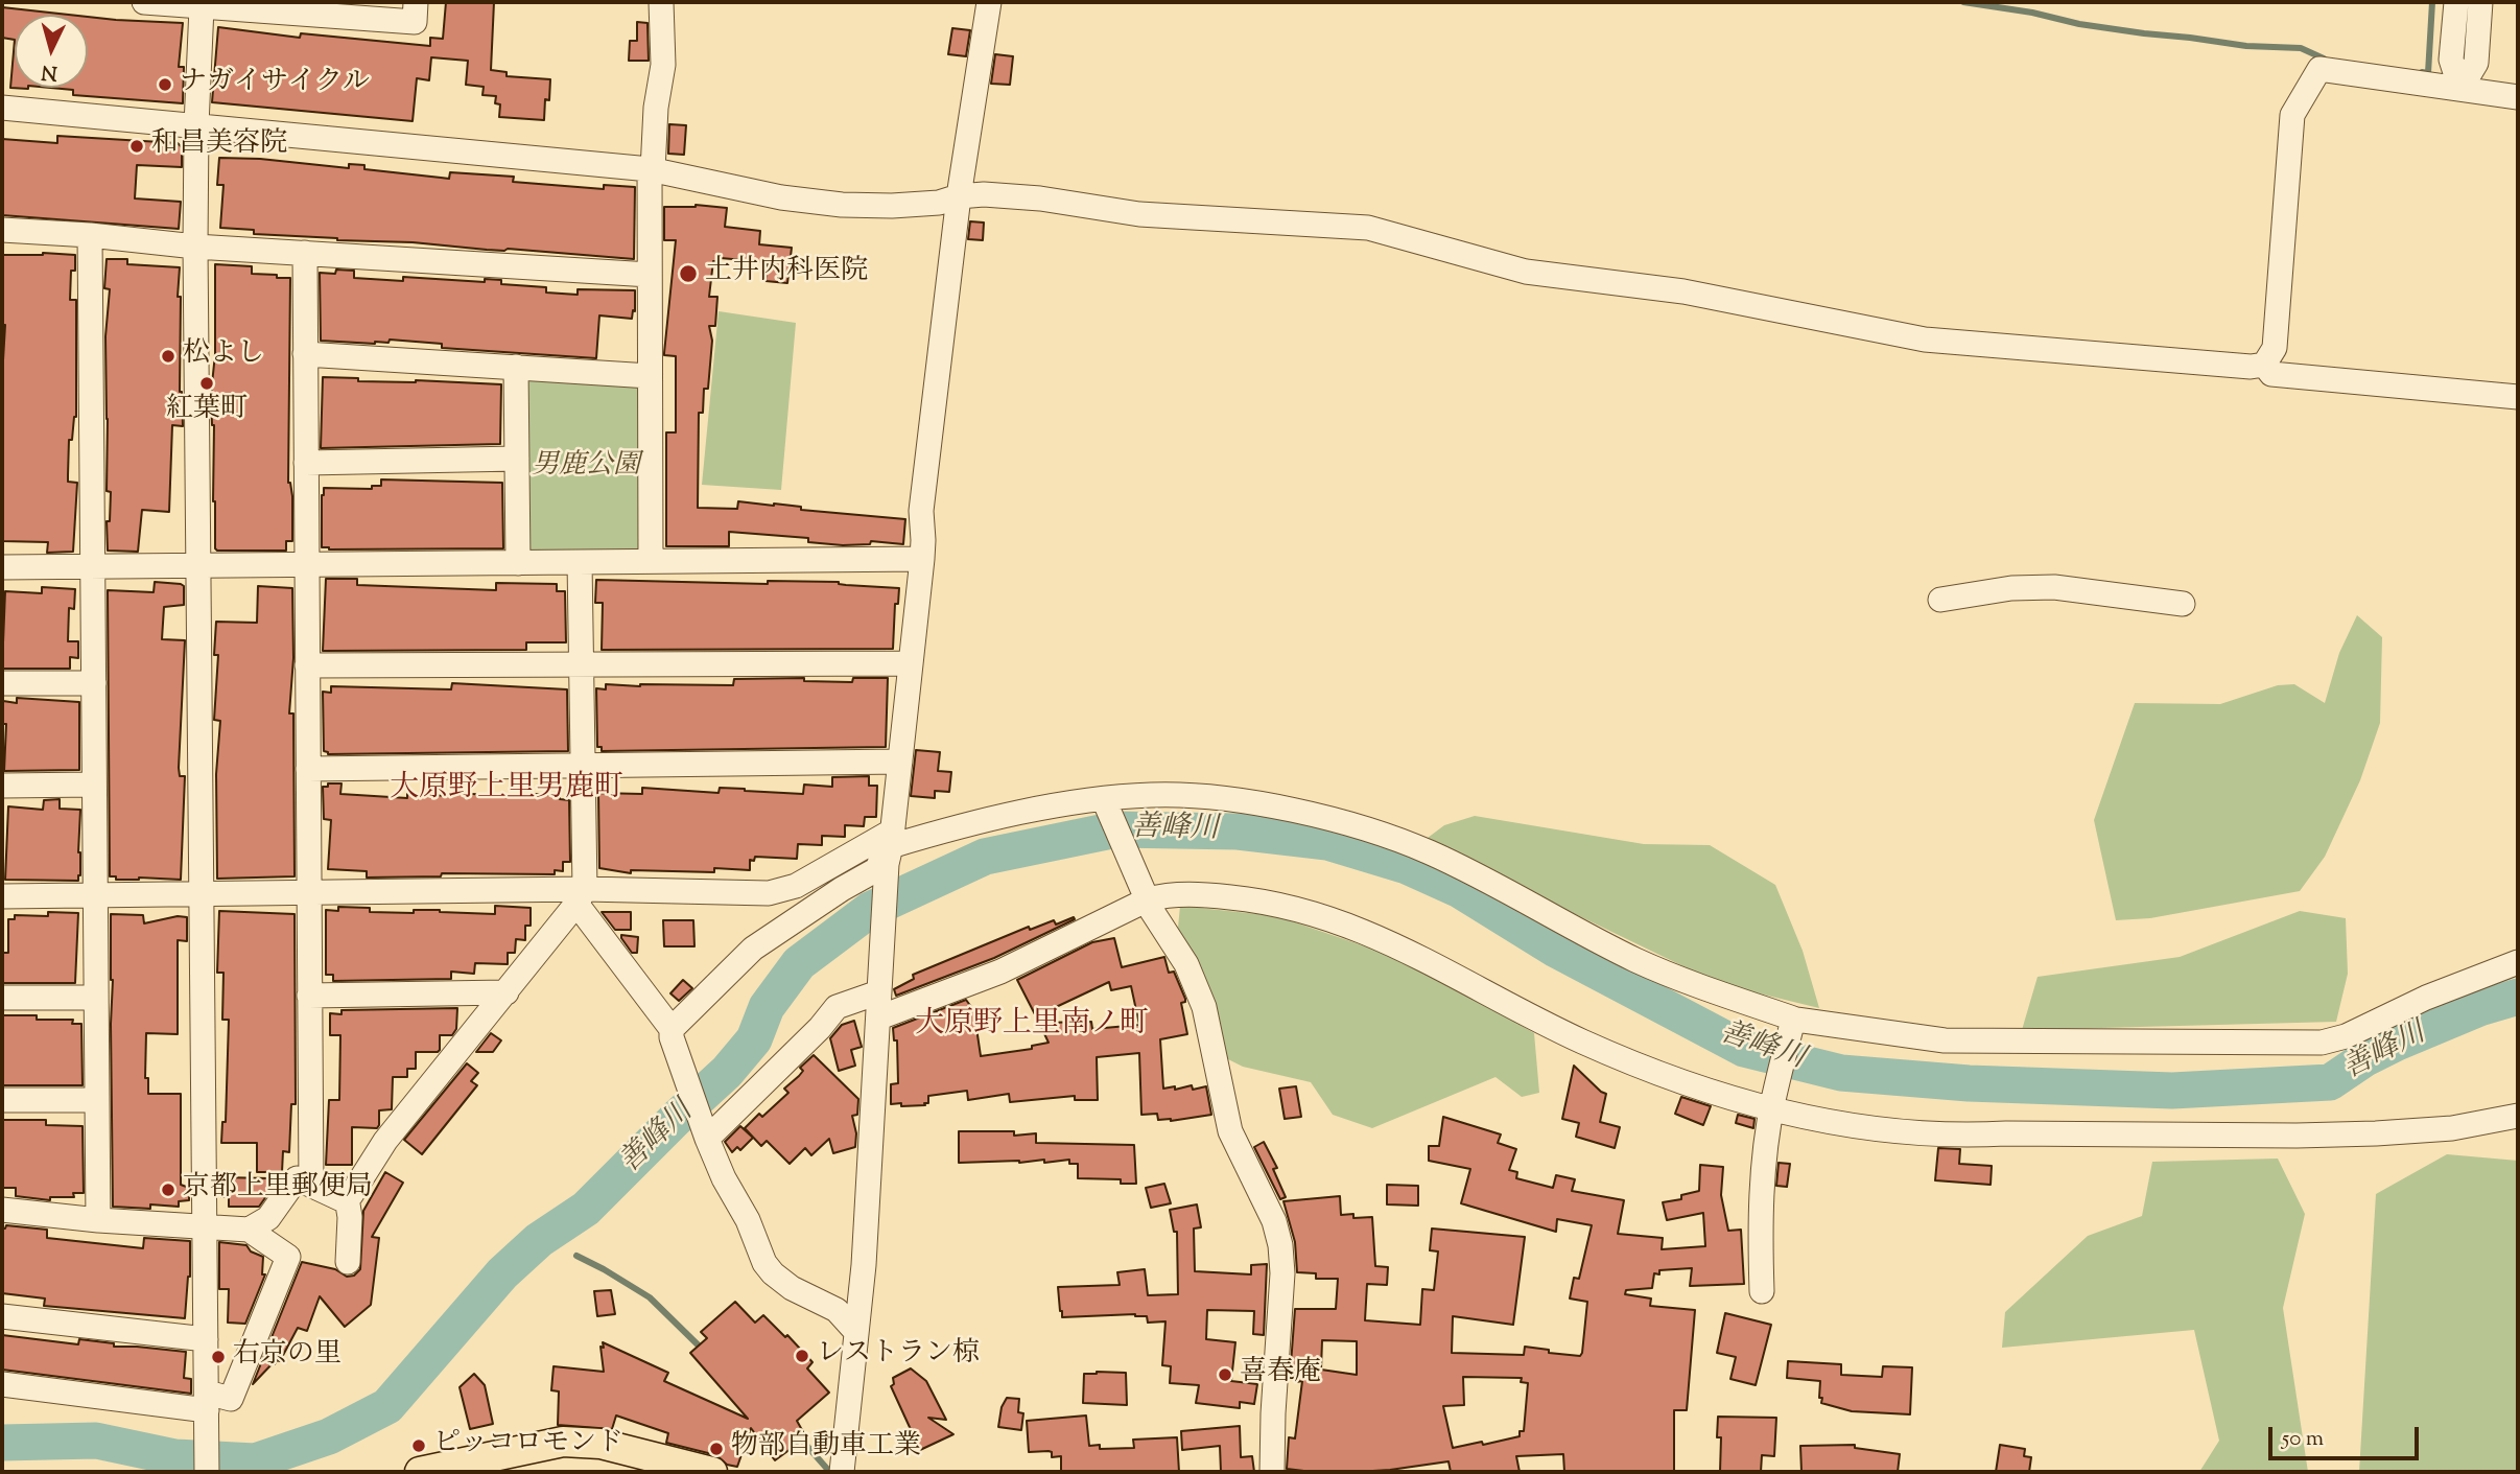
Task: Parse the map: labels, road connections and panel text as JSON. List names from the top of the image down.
{
  "districts": ["大原野上里男鹿町", "大原野上里南ノ町"],
  "water": ["善峰川"],
  "parks": ["男鹿公園"],
  "places": [
    "ナガイサイクル",
    "和昌美容院",
    "土井内科医院",
    "松よし",
    "紅葉町",
    "京都上里郵便局",
    "レストラン椋",
    "右京の里",
    "喜春庵",
    "ピッコロモンド",
    "物部自動車工業"
  ],
  "scale_bar": "50 m",
  "north": "bottom"
}
